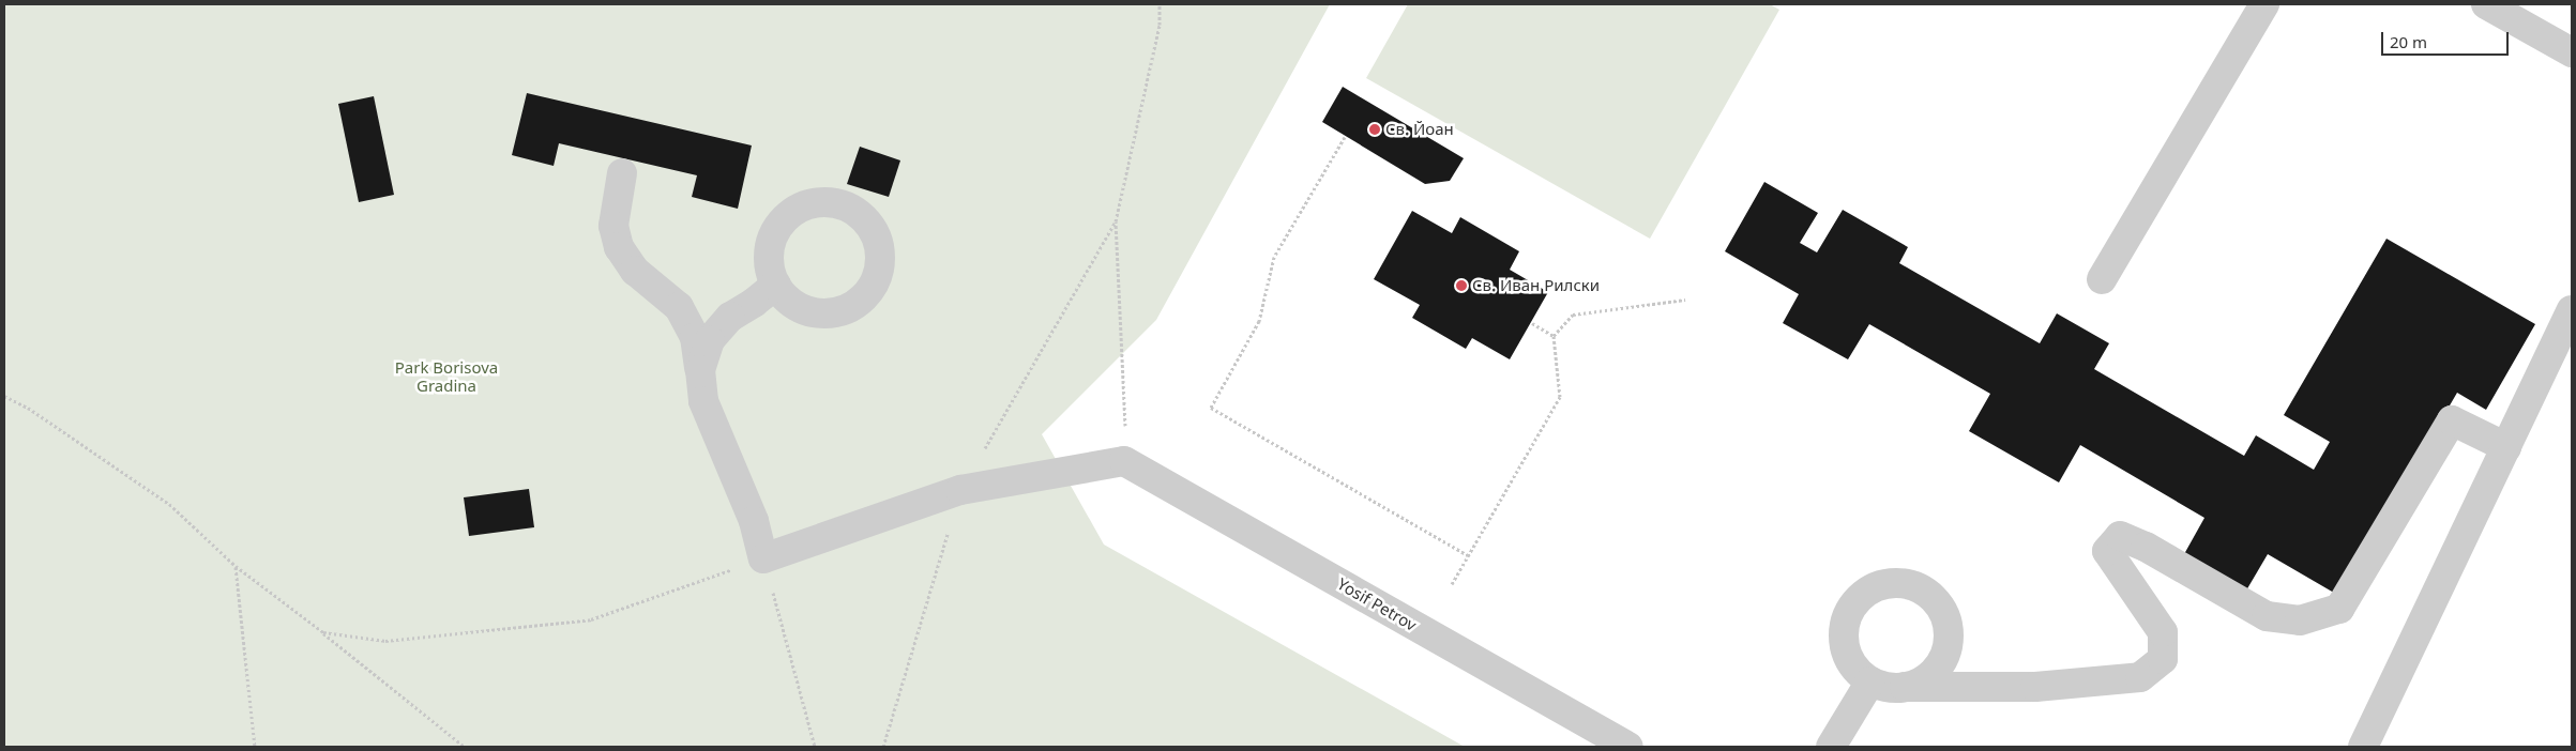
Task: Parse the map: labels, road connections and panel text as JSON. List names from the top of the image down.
{
  "streets": {
    "street": ["Yosif Petrov"]
  },
  "parks": ["Park Borisova Gradina"],
  "places": ["Св. Йоан", "Св. Иван Рилски"],
  "scale_bar": "20 m"
}
